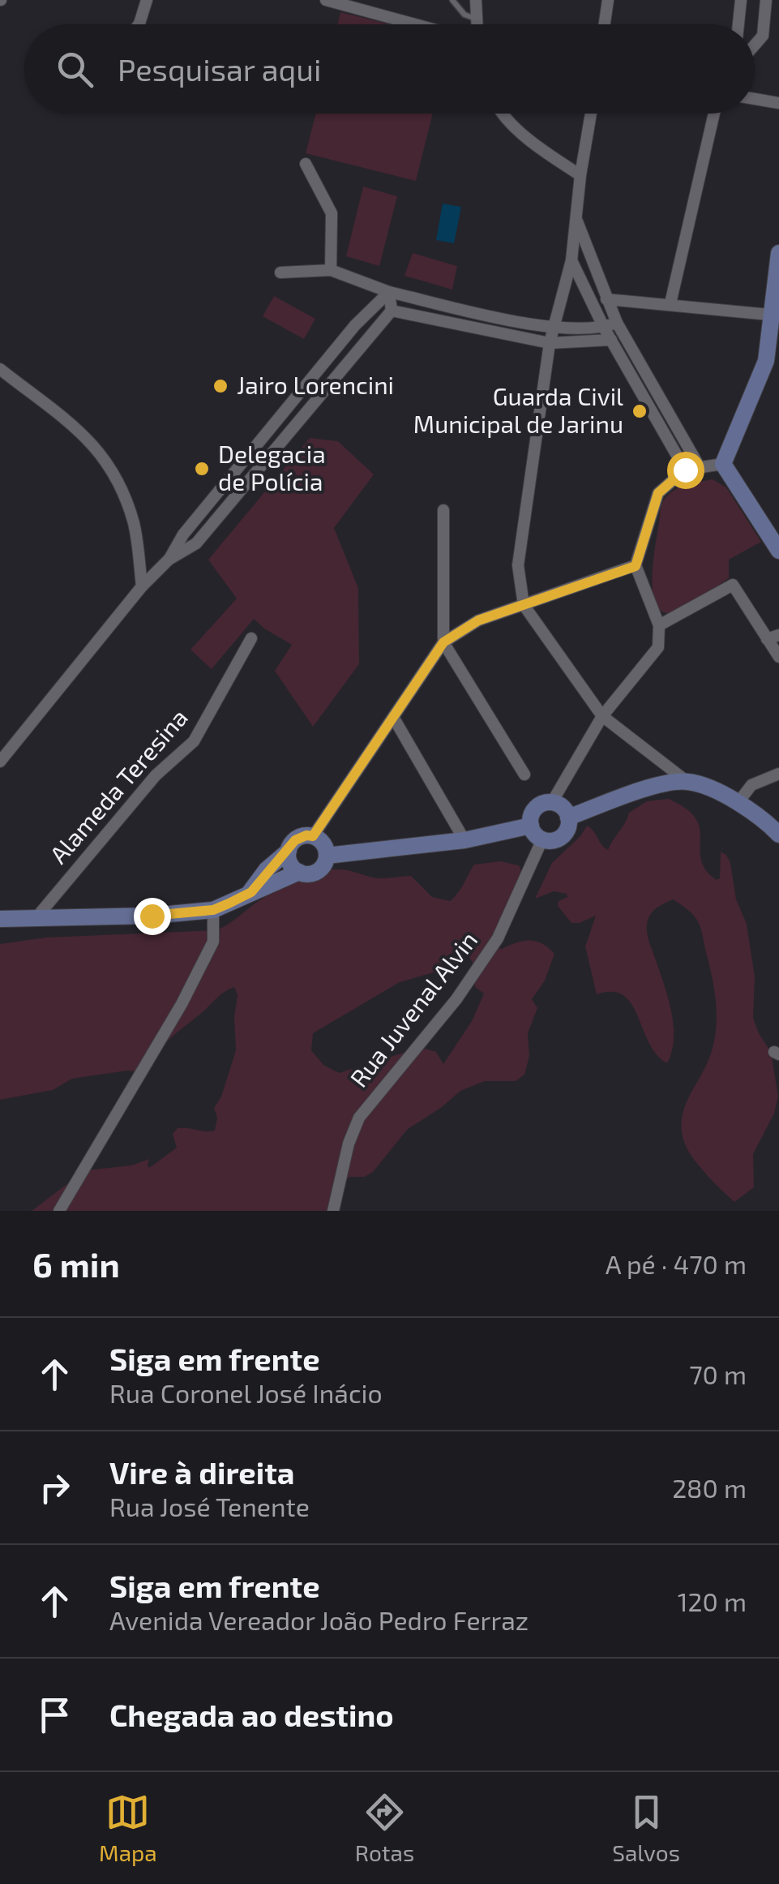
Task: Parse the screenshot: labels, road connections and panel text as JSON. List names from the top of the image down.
{
  "streets": {
    "street": ["Alameda Teresina", "Rua Juvenal Alvin"]
  },
  "places": ["Jairo Lorencini", "Guarda Civil Municipal de Jarinu", "Delegacia de Polícia"],
  "page": {
    "search": "Pesquisar aqui",
    "heading": ["6 min", "A pé · 470 m"],
    "list": [
      ["Siga em frente", "Rua Coronel José Inácio", "70 m"],
      ["Vire à direita", "Rua José Tenente", "280 m"],
      ["Siga em frente", "Avenida Vereador João Pedro Ferraz", "120 m"],
      "Chegada ao destino"
    ],
    "nav": ["Mapa", "Rotas", "Salvos"]
  }
}
